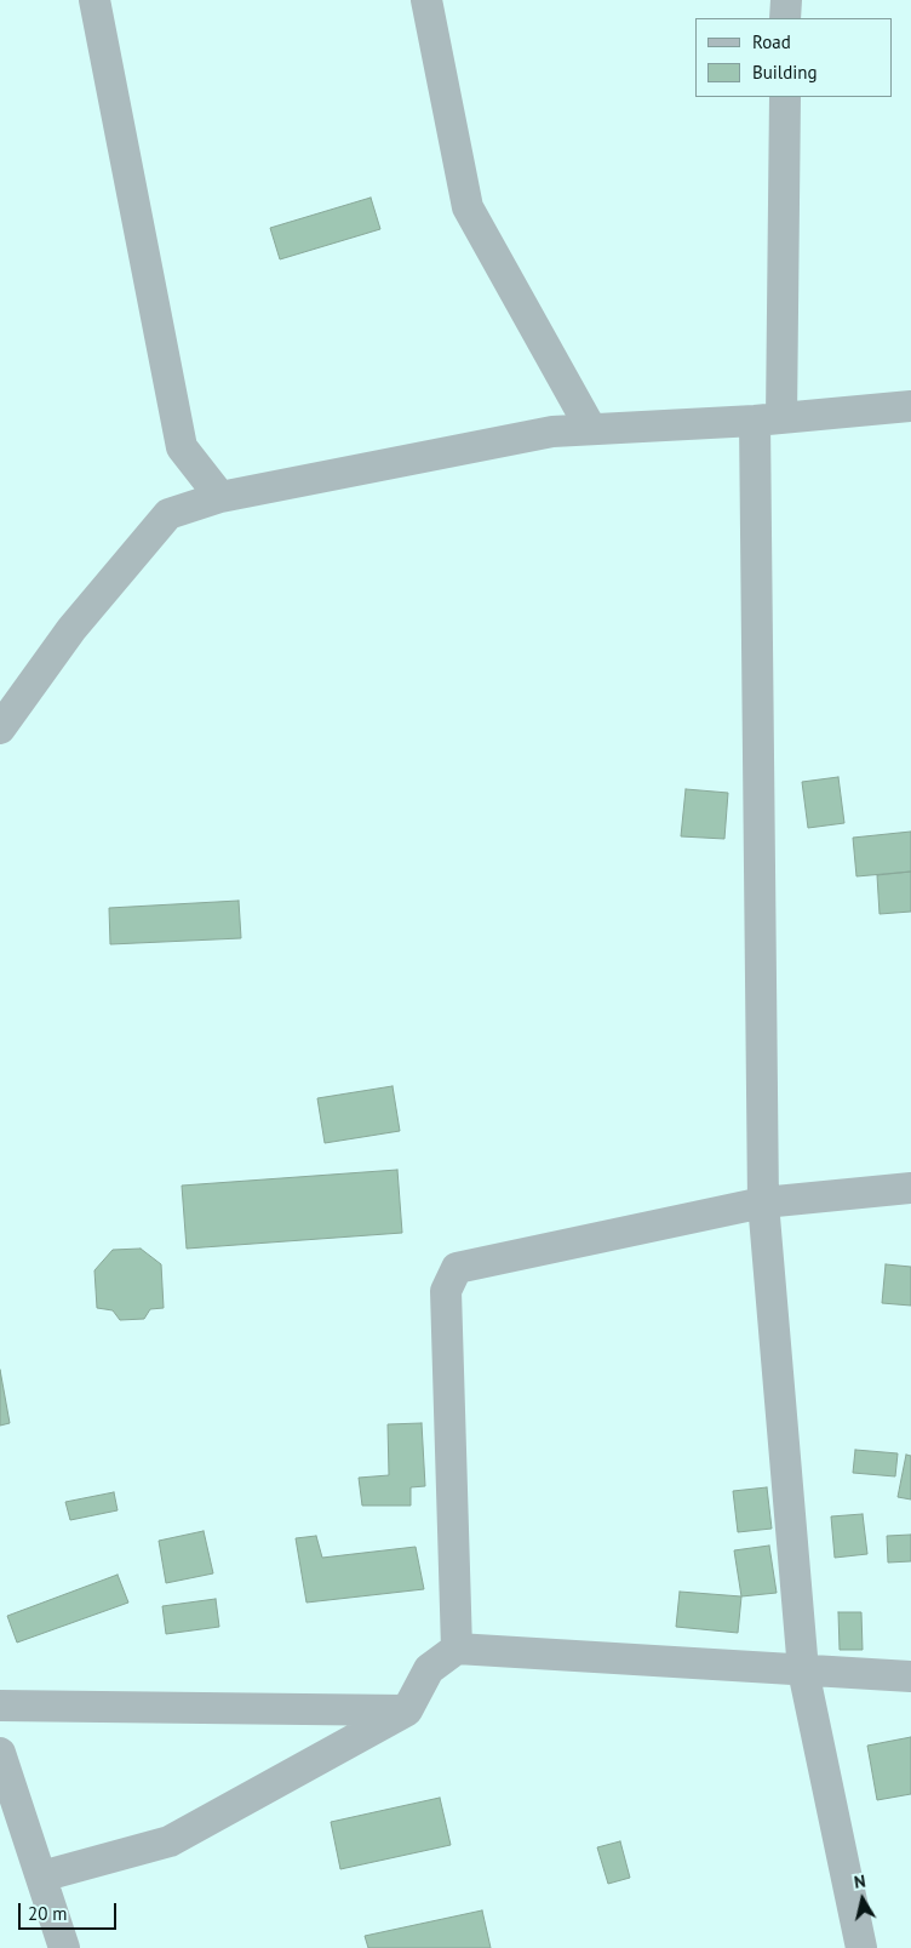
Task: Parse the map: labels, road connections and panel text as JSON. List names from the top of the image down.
{
  "legend": ["Road", "Building"],
  "scale_bar": "20 m",
  "north": "top"
}
